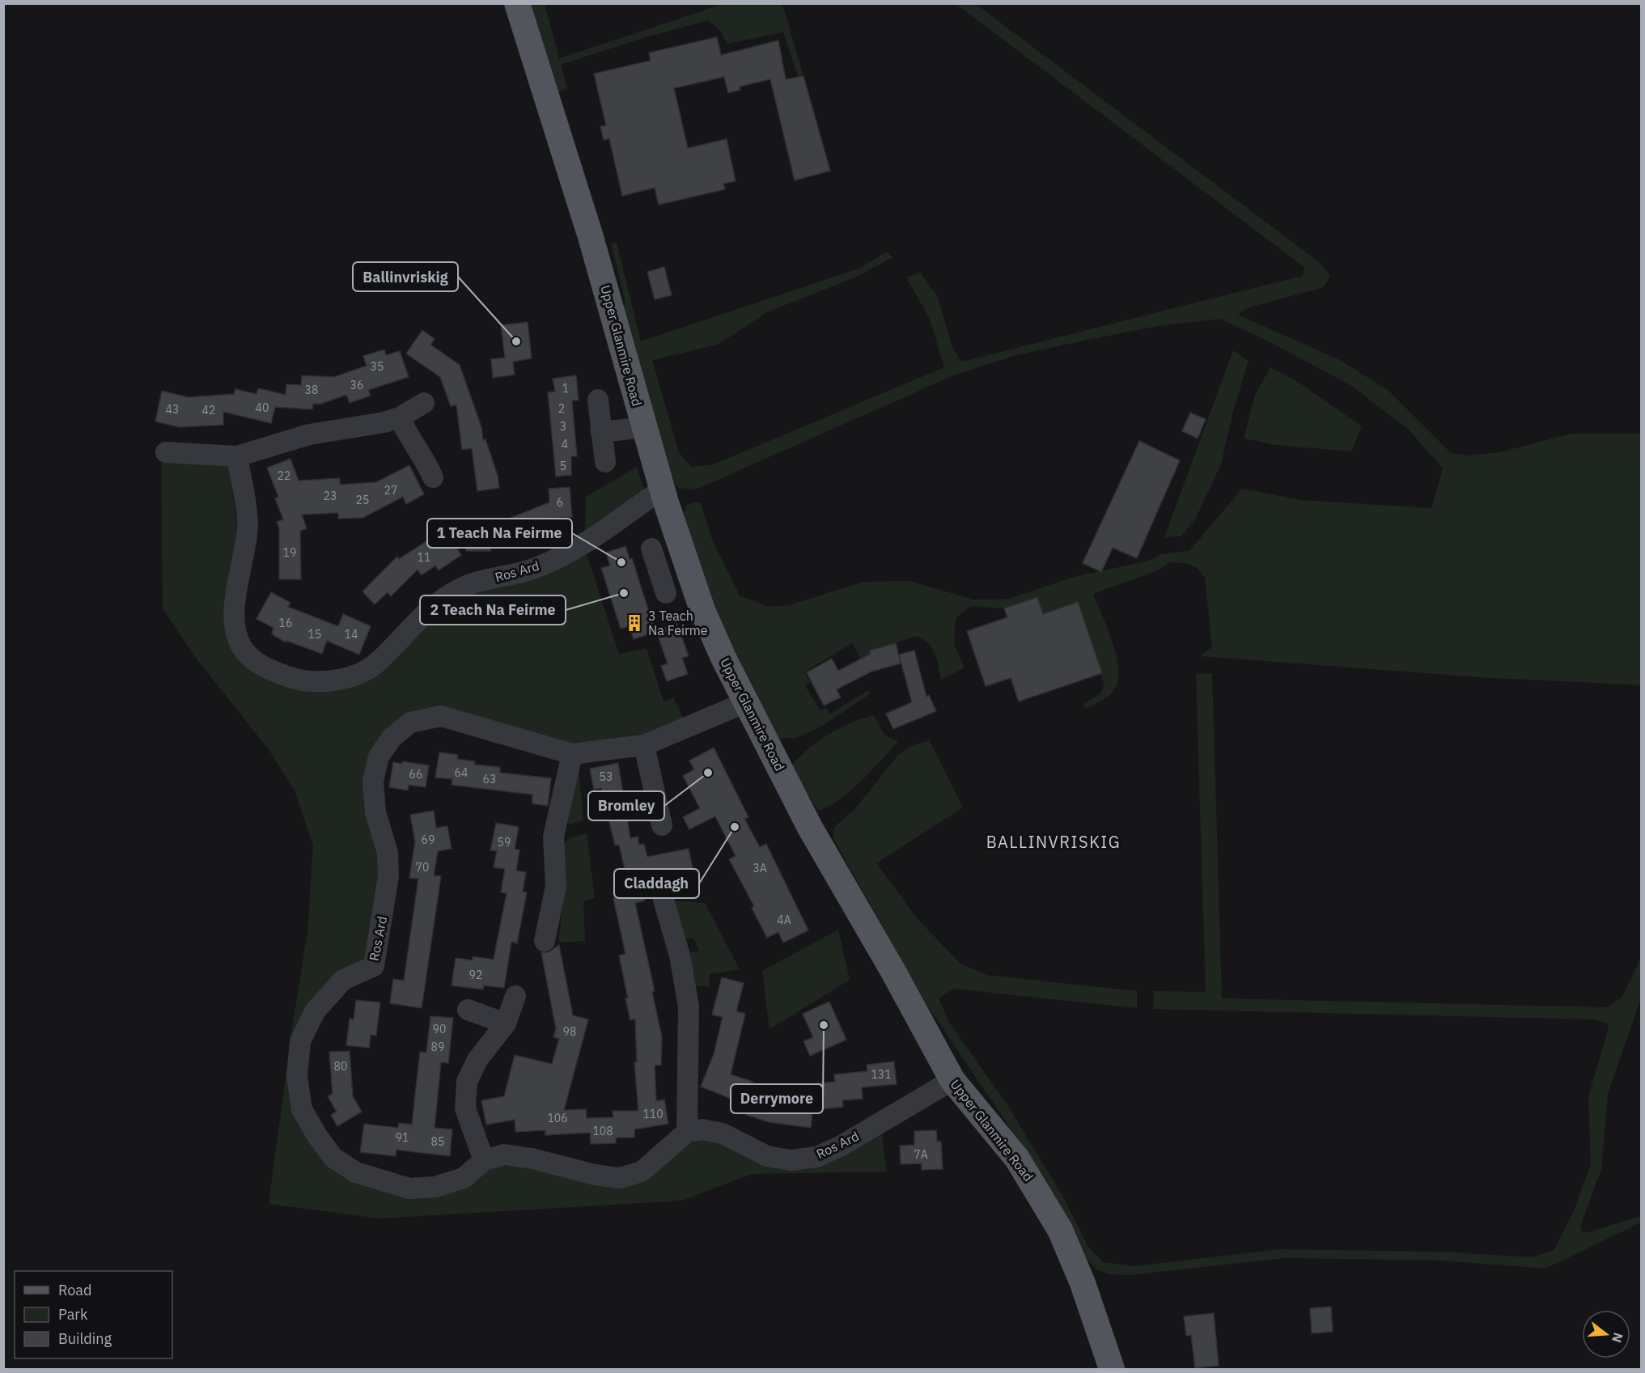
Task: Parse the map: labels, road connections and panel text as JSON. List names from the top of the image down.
{
  "streets": {
    "main road": ["Upper Glanmire Road"],
    "street": ["Ros Ard"]
  },
  "crossings": [
    ["Upper Glanmire Road", "Ros Ard"]
  ],
  "districts": ["BALLINVRISKIG"],
  "places": {
    "other": [
      "Ballinvriskig",
      "1 Teach Na Feirme",
      "2 Teach Na Feirme",
      "Bromley",
      "Claddagh",
      "Derrymore"
    ],
    "building": ["3 Teach Na Feirme"]
  },
  "house_numbers": [
    "35",
    "36",
    "1",
    "38",
    "40",
    "2",
    "43",
    "42",
    "3",
    "4",
    "5",
    "22",
    "27",
    "23",
    "25",
    "6",
    "19",
    "11",
    "16",
    "15",
    "14",
    "64",
    "66",
    "53",
    "63",
    "69",
    "59",
    "70",
    "3A",
    "4A",
    "92",
    "90",
    "98",
    "89",
    "80",
    "131",
    "110",
    "106",
    "108",
    "91",
    "85",
    "7A"
  ],
  "legend": ["Road", "Park", "Building"],
  "north": "right"
}
